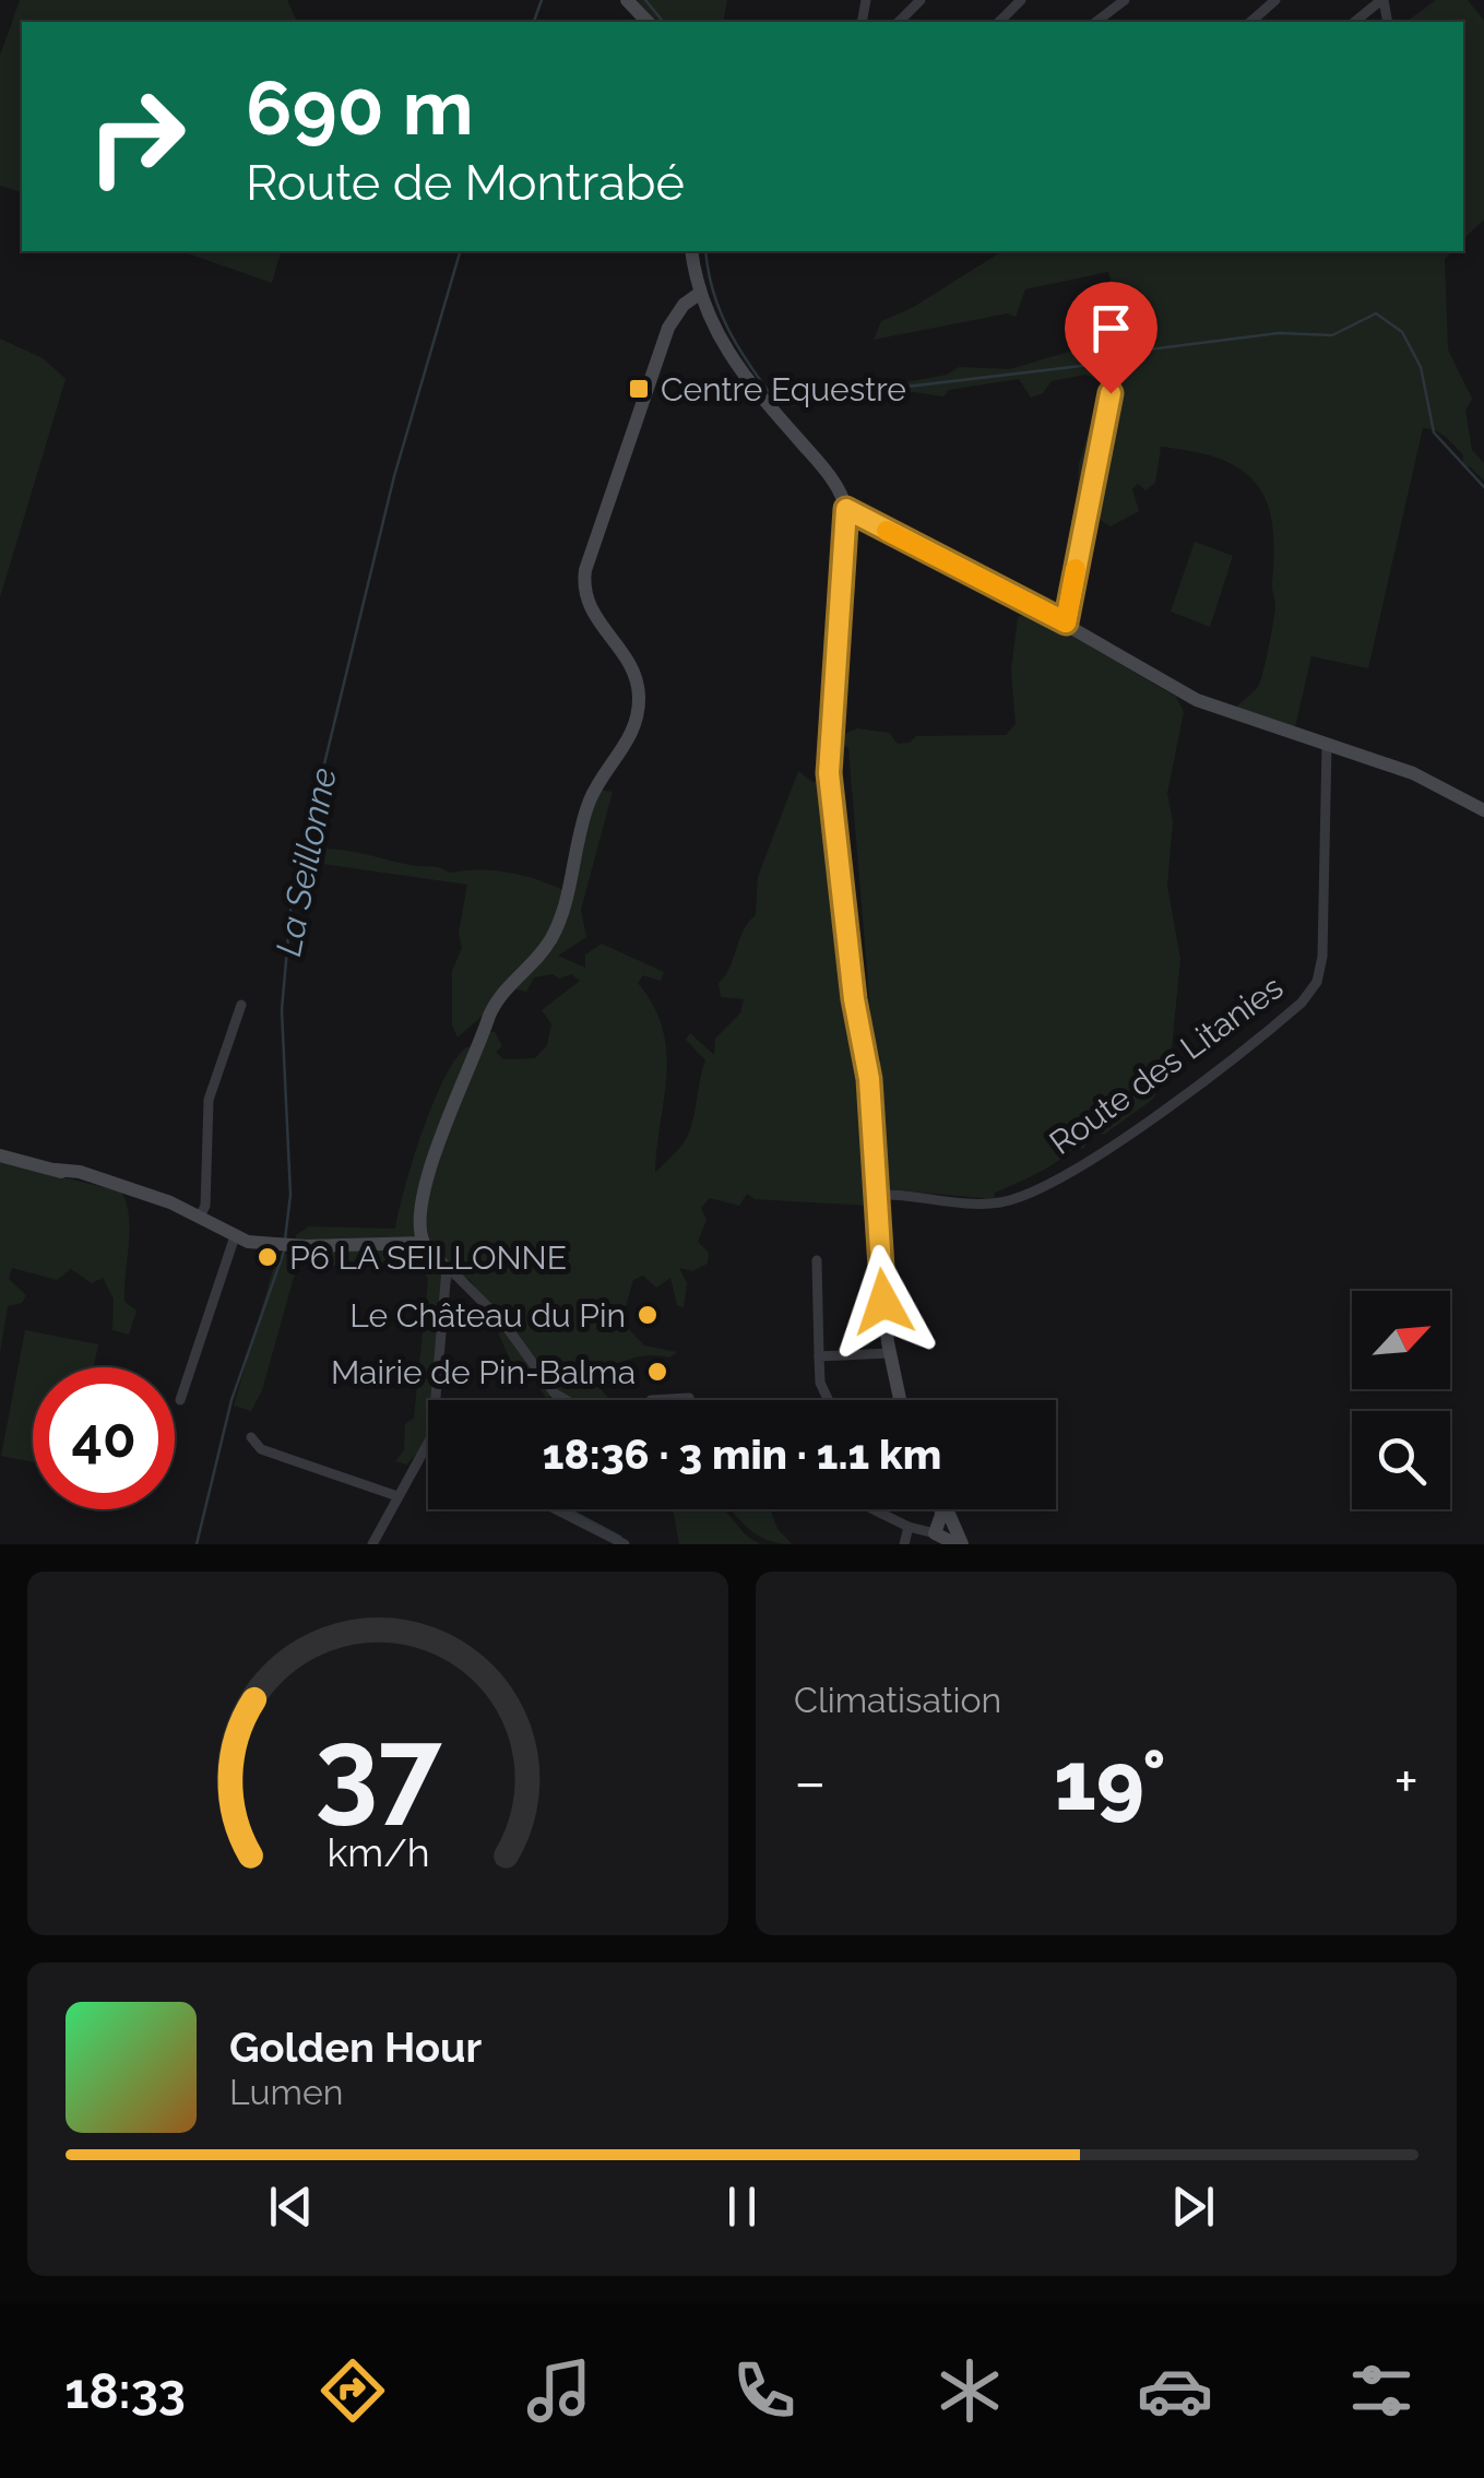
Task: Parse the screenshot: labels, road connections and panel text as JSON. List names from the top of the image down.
{
  "streets": {
    "street": ["Route des Litanies"]
  },
  "water": ["La Seillonne"],
  "places": {
    "transit": ["Centre Equestre"],
    "other": ["P6 LA SEILLONNE", "Le Château du Pin", "Mairie de Pin-Balma"]
  },
  "north": "top right",
  "page": {
    "turn": ["690 m", "Route de Montrabé"],
    "limit": "40",
    "trip": "18:36 · 3 min · 1.1 km",
    "tile": "Climatisation",
    "heat": ["−", "19°", "+"],
    "song": ["Golden Hour", "Lumen"],
    "tabs": "18:33",
    "gauge": ["37", "km/h"]
  }
}
